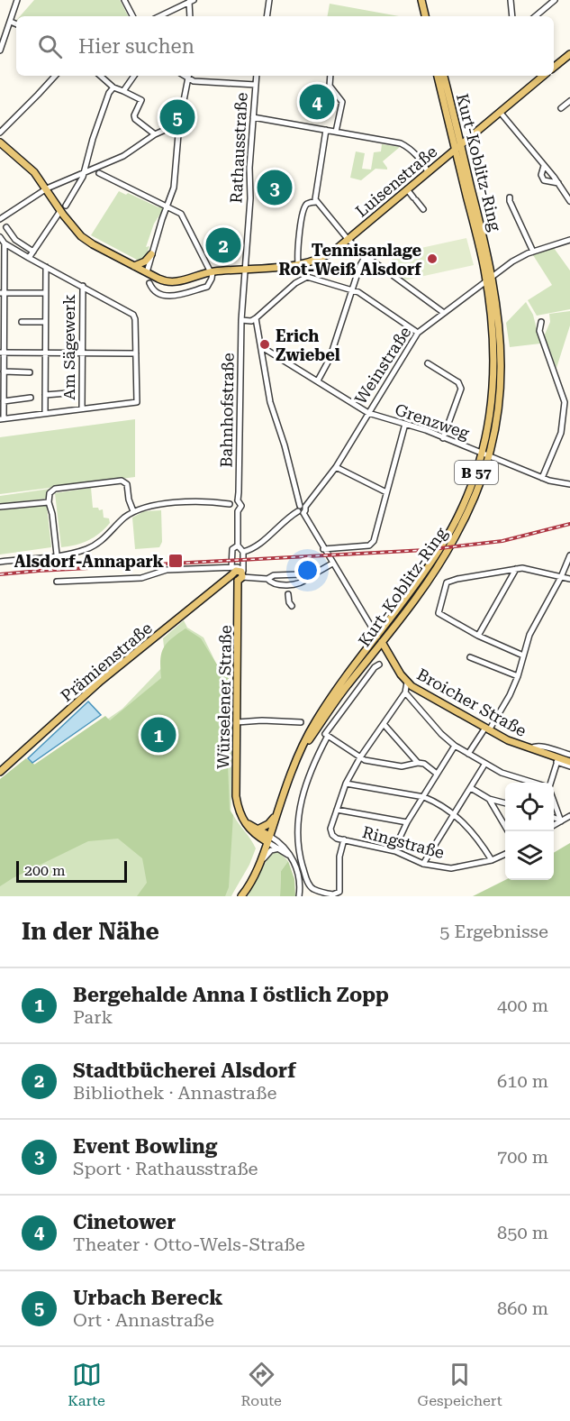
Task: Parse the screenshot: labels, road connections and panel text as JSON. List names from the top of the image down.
{
  "streets": {
    "main road": [
      "Kurt-Koblitz-Ring",
      "Luisenstraße",
      "B 57",
      "Prämienstraße",
      "Würselener Straße",
      "Broicher Straße"
    ],
    "street": [
      "Rathausstraße",
      "Am Sägewerk",
      "Weinstraße",
      "Bahnhofstraße",
      "Grenzweg",
      "Ringstraße"
    ]
  },
  "crossings": [
    ["Rathausstraße", "Luisenstraße"],
    ["Rathausstraße", "Bahnhofstraße"],
    ["Kurt-Koblitz-Ring", "Luisenstraße"],
    ["Kurt-Koblitz-Ring", "Weinstraße"],
    ["Kurt-Koblitz-Ring", "Grenzweg"],
    ["Kurt-Koblitz-Ring", "B 57"],
    ["Kurt-Koblitz-Ring", "Würselener Straße"],
    ["Kurt-Koblitz-Ring", "Broicher Straße"],
    ["Weinstraße", "Grenzweg"],
    ["Weinstraße", "Broicher Straße"],
    ["Grenzweg", "Broicher Straße"],
    ["B 57", "Würselener Straße"],
    ["Broicher Straße", "Ringstraße"]
  ],
  "places": {
    "other": ["Tennisanlage Rot-Weiß Alsdorf", "Erich Zwiebel"],
    "transit": ["Alsdorf-Annapark"]
  },
  "scale_bar": "200 m",
  "page": {
    "search": "Hier suchen",
    "pins": [
      "4",
      "5",
      "3",
      "2",
      "1"
    ],
    "scale": "200 m",
    "heading": ["In der Nähe", "5 Ergebnisse"],
    "list": [
      {
        "mark": "1",
        "name": "Bergehalde Anna I östlich Zopp",
        "note": "Park",
        "value": "400 m"
      },
      {
        "mark": "2",
        "name": "Stadtbücherei Alsdorf",
        "note": "Bibliothek · Annastraße",
        "value": "610 m"
      },
      {
        "mark": "3",
        "name": "Event Bowling",
        "note": "Sport · Rathausstraße",
        "value": "700 m"
      },
      {
        "mark": "4",
        "name": "Cinetower",
        "note": "Theater · Otto-Wels-Straße",
        "value": "850 m"
      },
      {
        "mark": "5",
        "name": "Urbach Bereck",
        "note": "Ort · Annastraße",
        "value": "860 m"
      }
    ],
    "nav": ["Karte", "Route", "Gespeichert"]
  }
}
